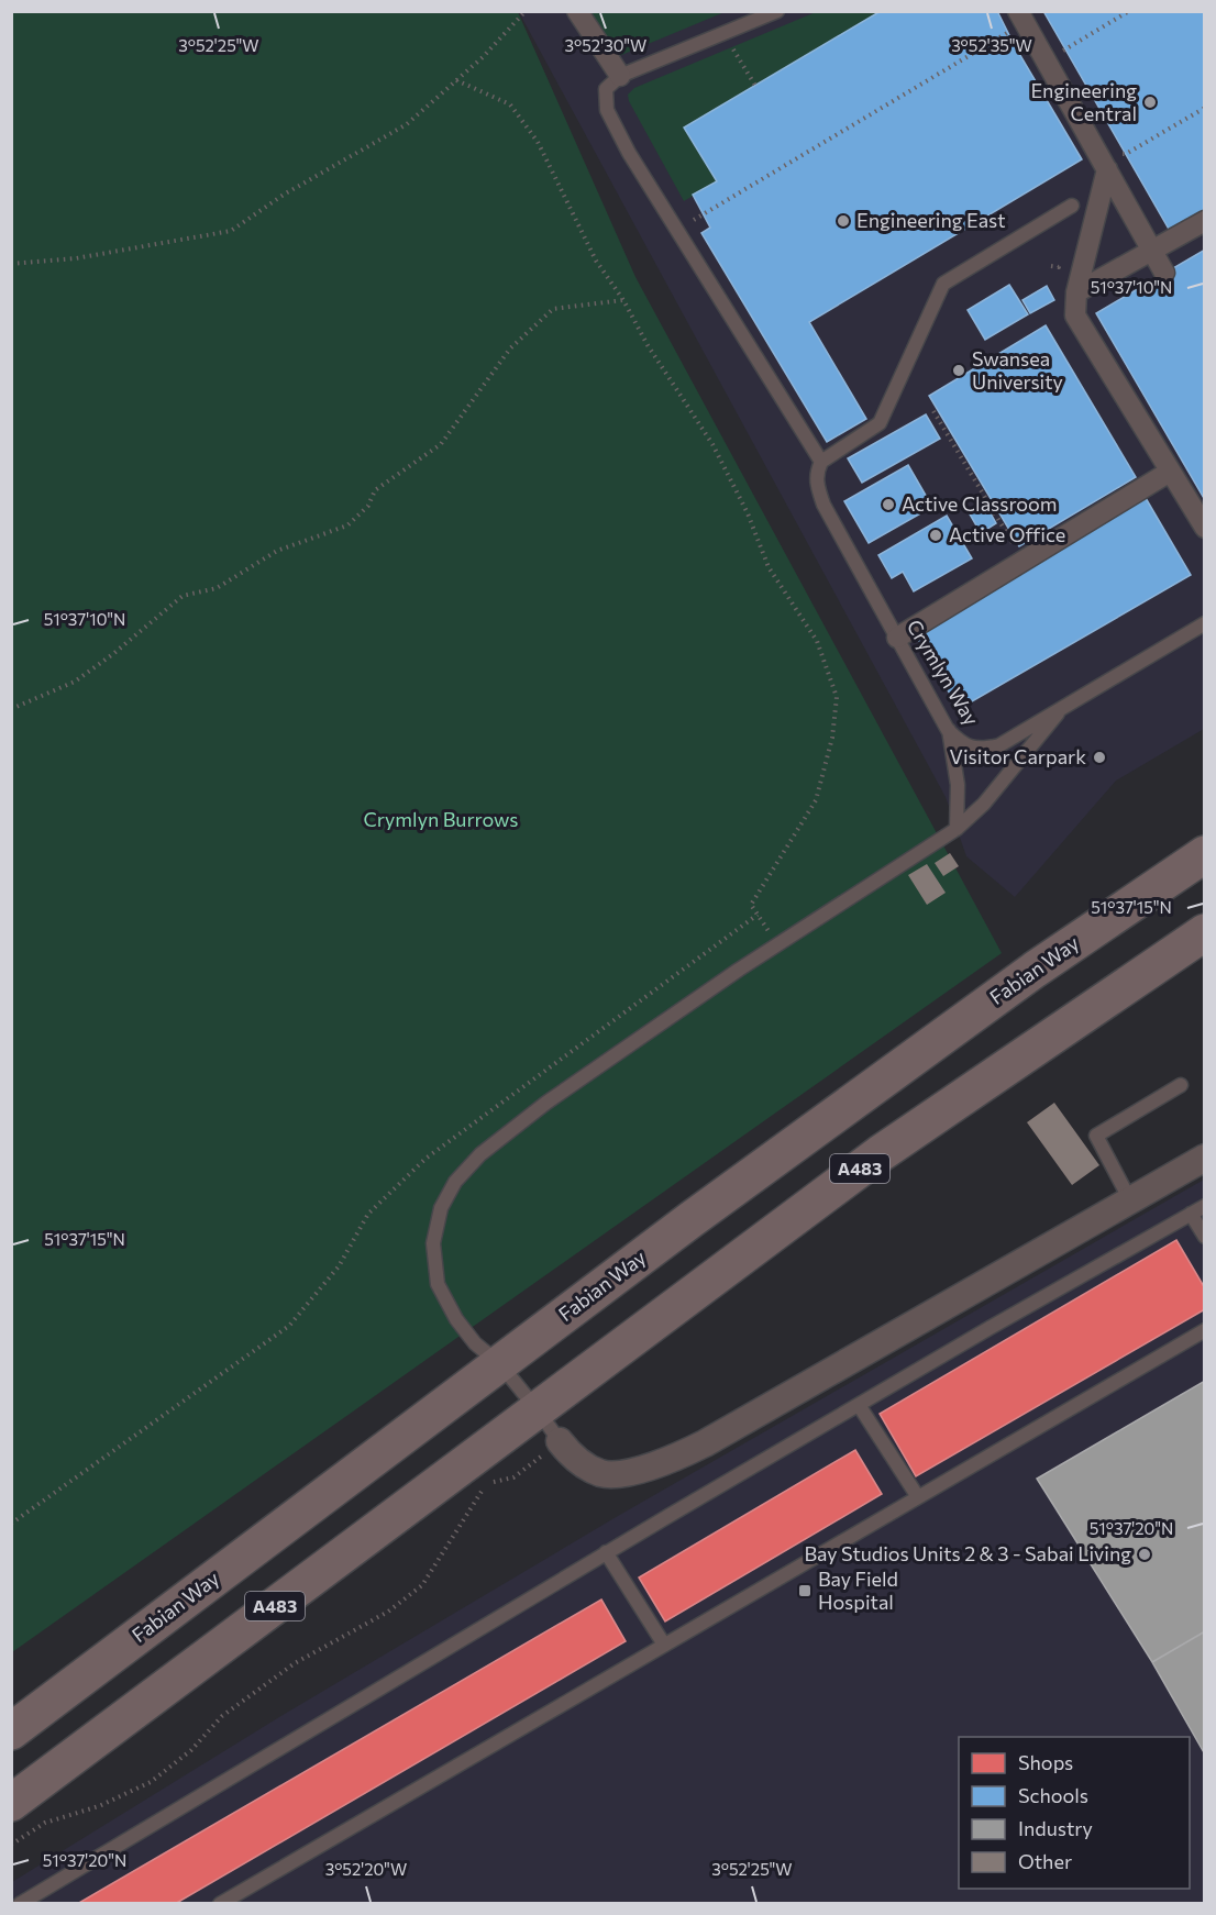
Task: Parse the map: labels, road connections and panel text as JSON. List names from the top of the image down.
{
  "streets": {
    "highway": ["Fabian Way", "A483"],
    "lane": ["Crymlyn Way"]
  },
  "parks": ["Crymlyn Burrows"],
  "places": {
    "other": [
      "Engineering Central",
      "Engineering East",
      "Swansea University",
      "Active Classroom",
      "Active Office",
      "Visitor Carpark",
      "Bay Studios Units 2 & 3 - Sabai Living"
    ],
    "transit": ["Bay Field Hospital"]
  },
  "legend": [
    "Shops",
    "Schools",
    "Industry",
    "Other"
  ],
  "coordinates": [
    "3°52'25\"W",
    "3°52'30\"W",
    "3°52'35\"W",
    "51°37'10\"N",
    "51°37'15\"N",
    "51°37'20\"N",
    "3°52'20\"W"
  ]
}
